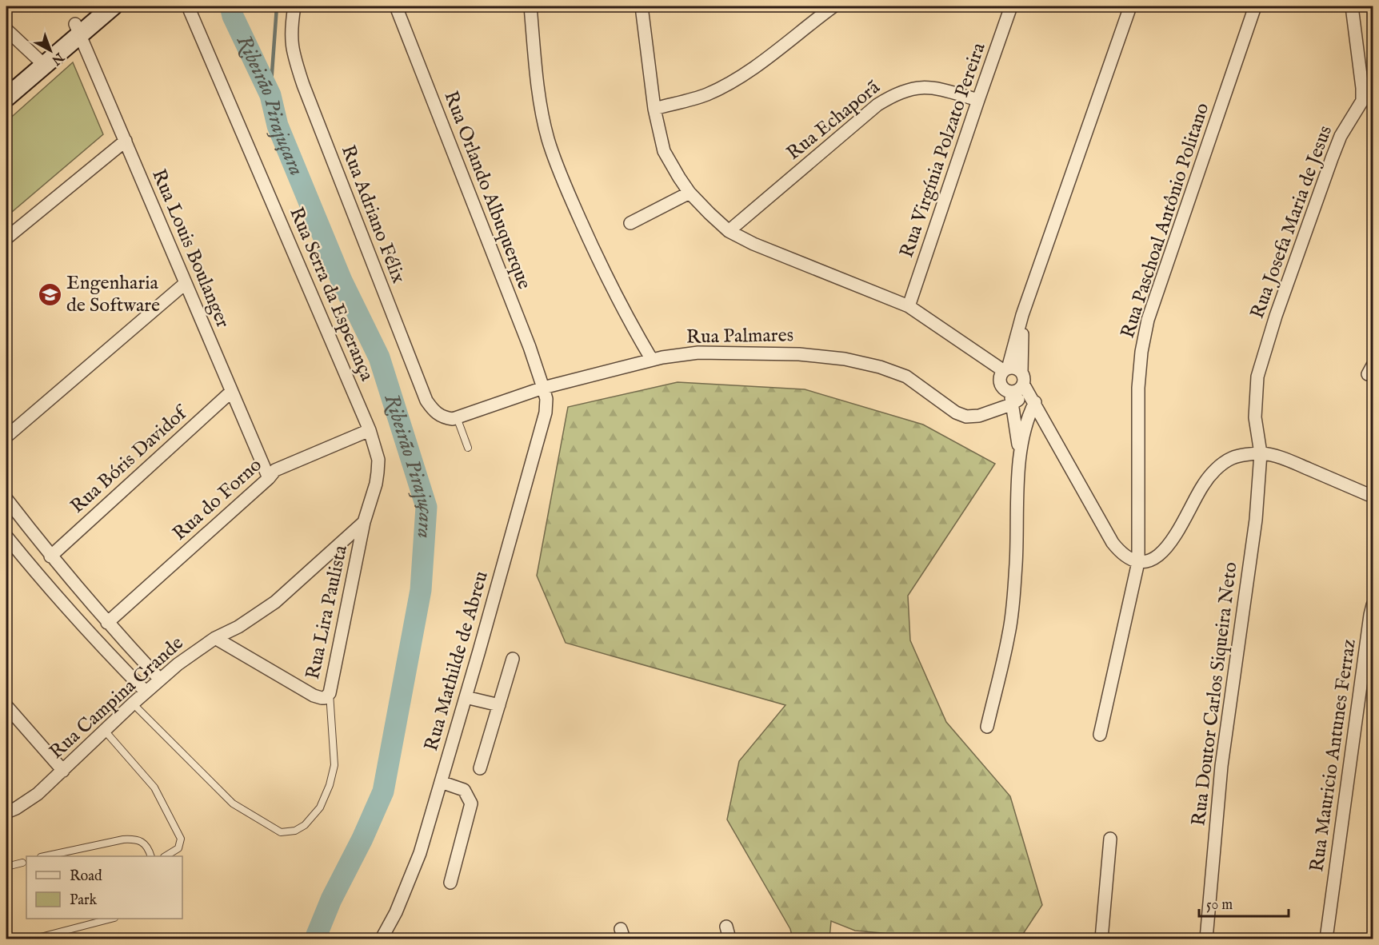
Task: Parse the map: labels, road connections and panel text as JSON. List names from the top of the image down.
{
  "streets": {
    "street": [
      "Rua Echaporã",
      "Rua Virgínia Polzato Pereira",
      "Rua Orlando Albuquerque",
      "Rua Adriano Félix",
      "Rua Paschoal Antônio Politano",
      "Rua Josefa Maria de Jesus",
      "Rua Louis Boulanger",
      "Rua Serra da Esperança",
      "Rua Palmares",
      "Rua Bóris Davidof",
      "Rua do Forno",
      "Rua Lira Paulista",
      "Rua Mathilde de Abreu",
      "Rua Doutor Carlos Siqueira Neto",
      "Rua Campina Grande",
      "Rua Mauricio Antunes Ferraz"
    ]
  },
  "crossings": [
    ["Rua Echaporã", "Rua Virgínia Polzato Pereira"],
    ["Rua Orlando Albuquerque", "Rua Palmares"],
    ["Rua Orlando Albuquerque", "Rua Mathilde de Abreu"],
    ["Rua Adriano Félix", "Rua Palmares"],
    ["Rua Josefa Maria de Jesus", "Rua Doutor Carlos Siqueira Neto"],
    ["Rua Louis Boulanger", "Rua Bóris Davidof"],
    ["Rua Louis Boulanger", "Rua do Forno"],
    ["Rua Serra da Esperança", "Rua do Forno"],
    ["Rua Serra da Esperança", "Rua Lira Paulista"],
    ["Rua Serra da Esperança", "Rua Campina Grande"],
    ["Rua Palmares", "Rua Mathilde de Abreu"],
    ["Rua Lira Paulista", "Rua Campina Grande"]
  ],
  "water": ["Ribeirão Pirajuçara"],
  "places": {
    "school or university": ["Engenharia de Software"]
  },
  "legend": ["Road", "Park"],
  "scale_bar": "50 m",
  "north": "bottom right"
}
